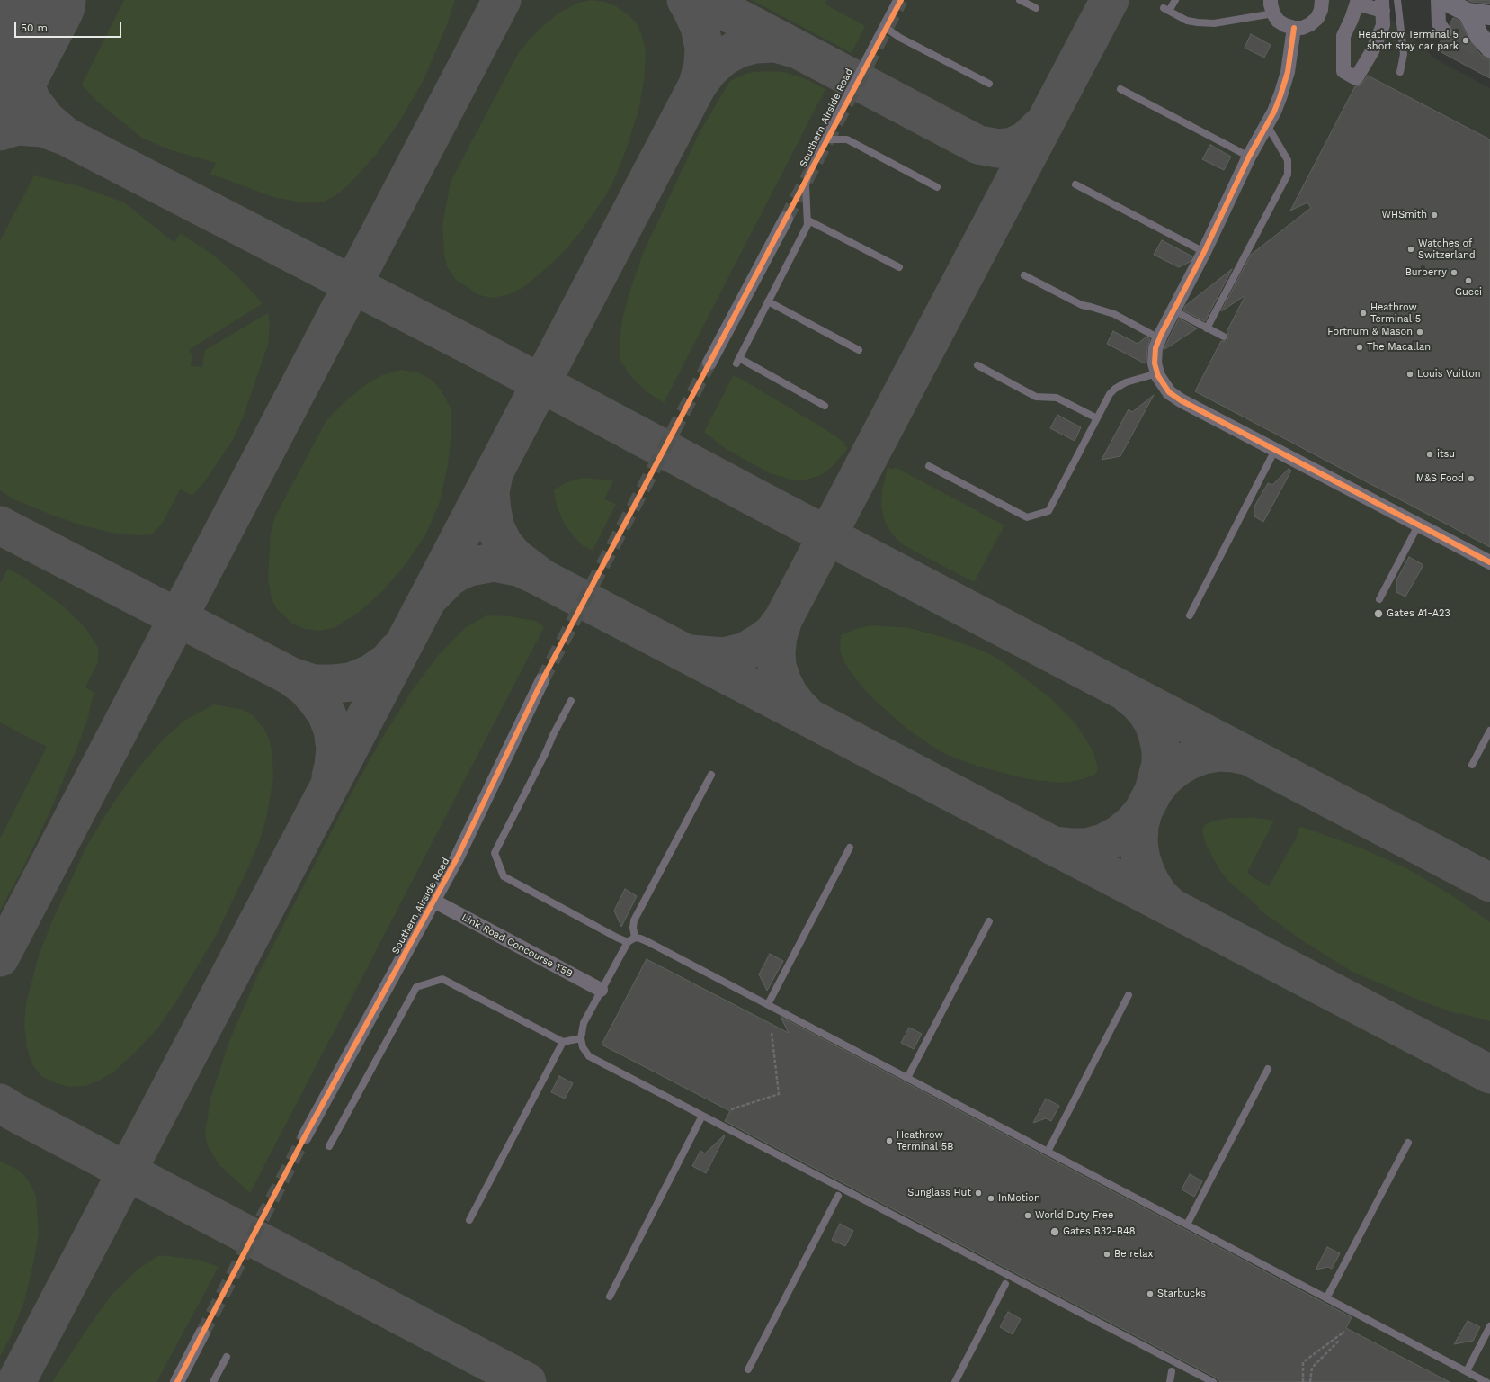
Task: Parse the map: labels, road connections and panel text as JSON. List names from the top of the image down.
{
  "streets": {
    "street": ["Southern Airside Road", "Link Road Concourse T5B"]
  },
  "crossings": [
    ["Southern Airside Road", "Link Road Concourse T5B"]
  ],
  "places": [
    "Heathrow Terminal 5 short stay car park",
    "WHSmith",
    "Watches of Switzerland",
    "Burberry",
    "Gucci",
    "Heathrow Terminal 5",
    "Fortnum & Mason",
    "The Macallan",
    "Louis Vuitton",
    "itsu",
    "M&S Food",
    "Gates A1-A23",
    "Heathrow Terminal 5B",
    "Sunglass Hut",
    "InMotion",
    "World Duty Free",
    "Gates B32-B48",
    "Be relax",
    "Starbucks"
  ],
  "scale_bar": "50 m"
}
